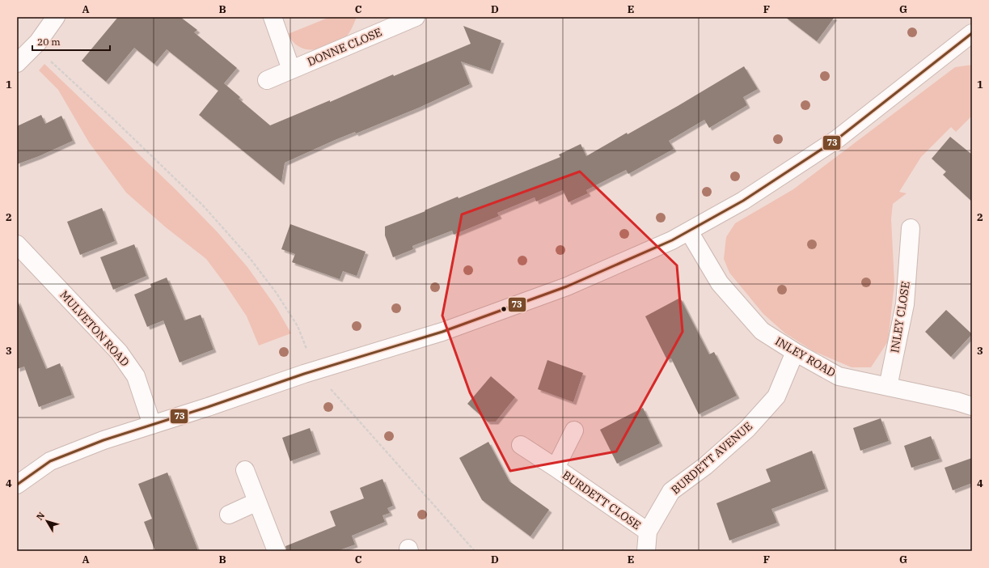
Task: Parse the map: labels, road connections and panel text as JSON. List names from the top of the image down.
{
  "streets": {
    "street": [
      "DONNE CLOSE",
      "INLEY CLOSE",
      "MULVETON ROAD",
      "INLEY ROAD",
      "BURDETT AVENUE",
      "BURDETT CLOSE"
    ]
  },
  "crossings": [
    ["INLEY CLOSE", "INLEY ROAD"],
    ["INLEY ROAD", "BURDETT AVENUE"],
    ["BURDETT AVENUE", "BURDETT CLOSE"]
  ],
  "lines": ["transit line 73"],
  "scale_bar": "20 m",
  "north": "top left",
  "grid": {
    "columns": [
      "A",
      "B",
      "C",
      "D",
      "E",
      "F",
      "G"
    ],
    "rows": [
      "1",
      "2",
      "3",
      "4"
    ]
  }
}
